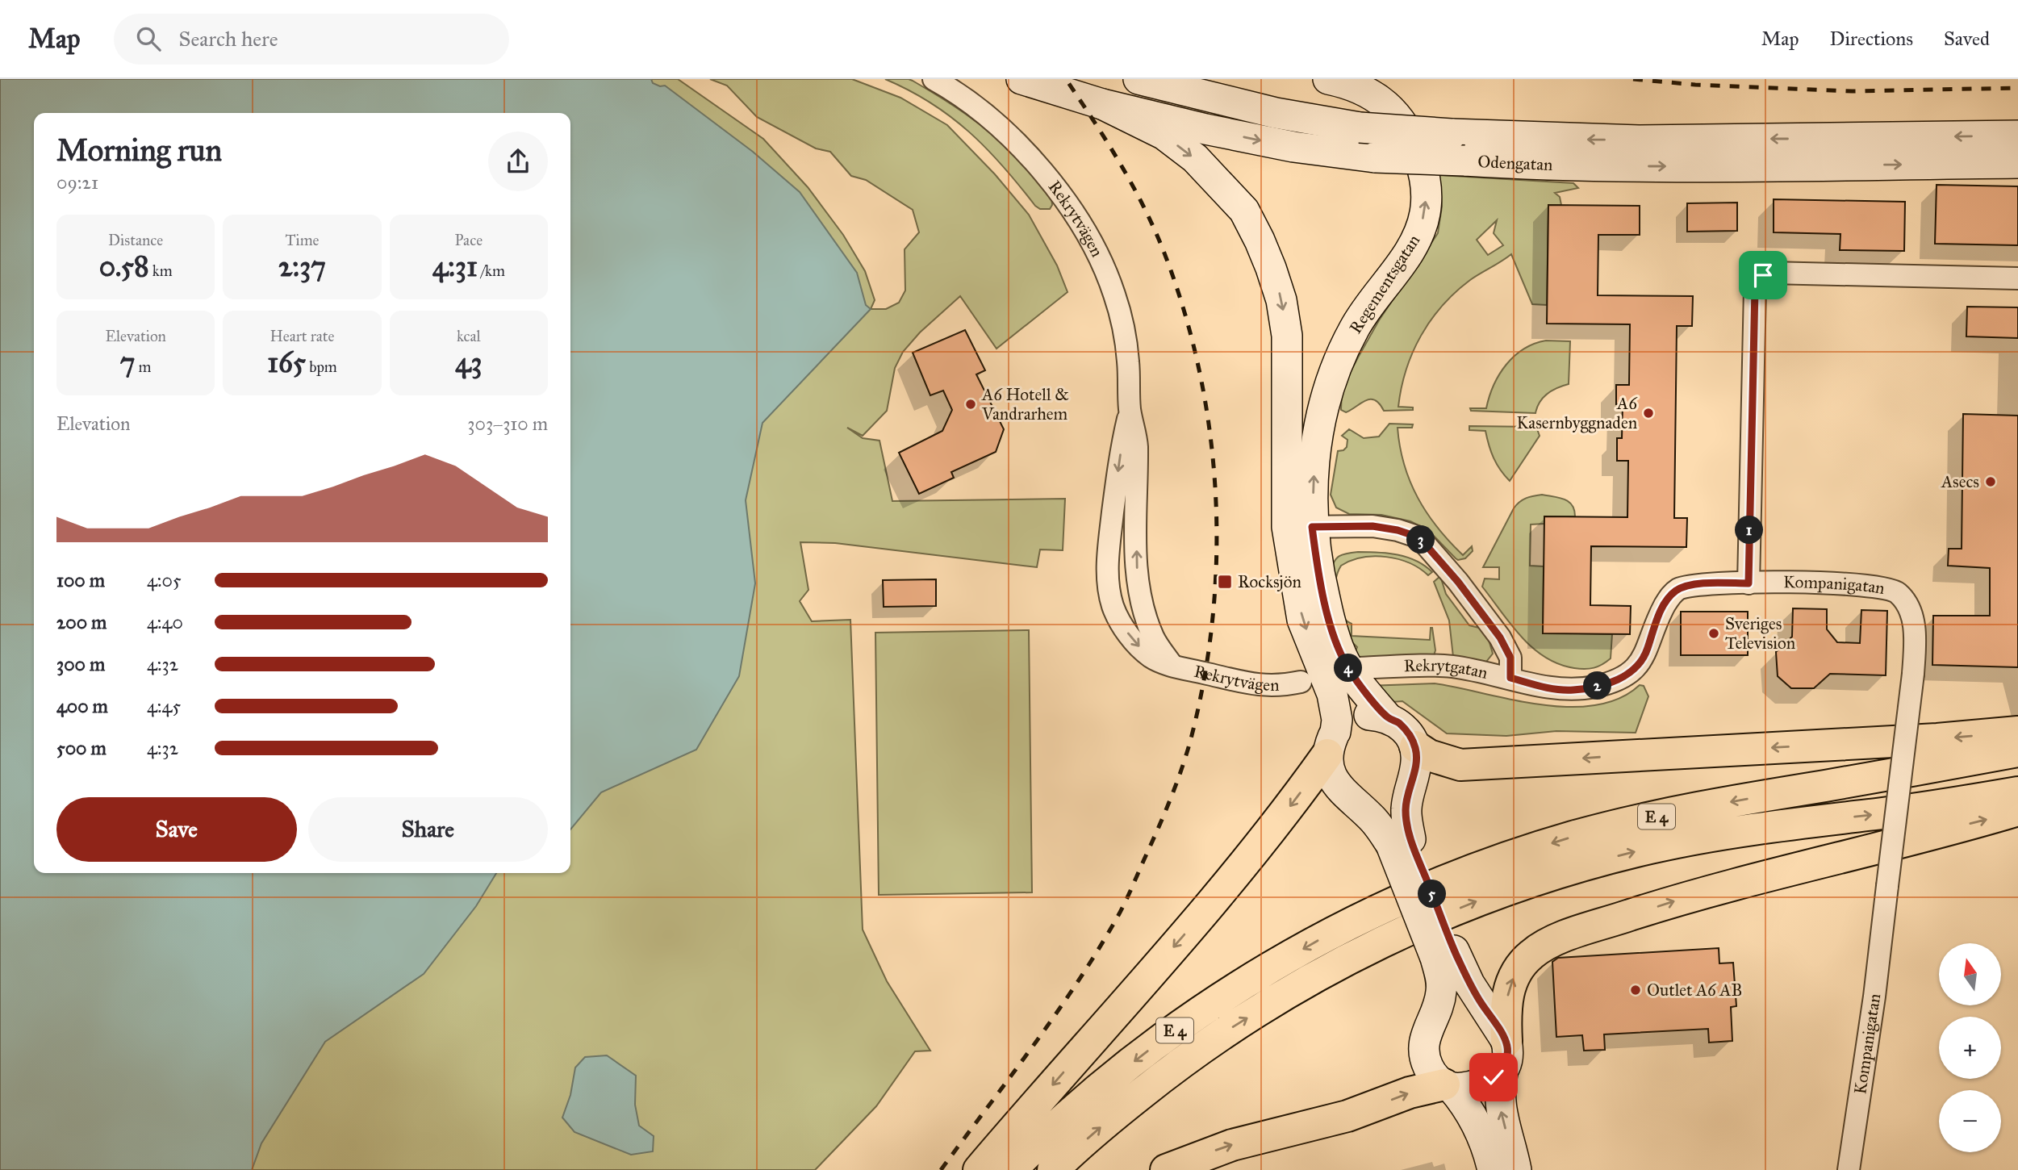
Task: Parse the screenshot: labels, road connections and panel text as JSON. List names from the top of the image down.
{
  "streets": {
    "highway": ["E 4"],
    "street": [
      "Odengatan",
      "Rekrytvägen",
      "Regementsgatan",
      "Kompanigatan",
      "Rekrytgatan"
    ]
  },
  "crossings": [
    ["Odengatan", "Regementsgatan"],
    ["Kompanigatan", "Rekrytgatan"]
  ],
  "places": {
    "other": [
      "A6 Hotell & Vandrarhem",
      "A6 Kasernbyggnaden",
      "Asecs",
      "Sveriges Television",
      "Outlet A6 AB"
    ],
    "transit": ["Rocksjön"]
  },
  "north": "top",
  "page": {
    "header": "Map",
    "search": "Search here",
    "nav": ["Map", "Directions", "Saved"],
    "heading": ["Morning run", "09:21"],
    "stats": [
      ["Distance", "0.58 km"],
      ["Time", "2:37"],
      ["Pace", "4:31 /km"],
      ["Elevation", "7 m"],
      ["Heart rate", "165 bpm"],
      ["kcal", "43"]
    ],
    "chart": ["Elevation", "303–310 m"],
    "pins": [
      "1",
      "3",
      "4",
      "2",
      "5"
    ],
    "list": [
      {
        "name": "100 m",
        "note": "4:05"
      },
      {
        "name": "200 m",
        "note": "4:40"
      },
      {
        "name": "300 m",
        "note": "4:32"
      },
      {
        "name": "400 m",
        "note": "4:45"
      },
      {
        "name": "500 m",
        "note": "4:32"
      }
    ],
    "buttons": ["Save", "Share"],
    "map_buttons": ["+", "−"]
  }
}
